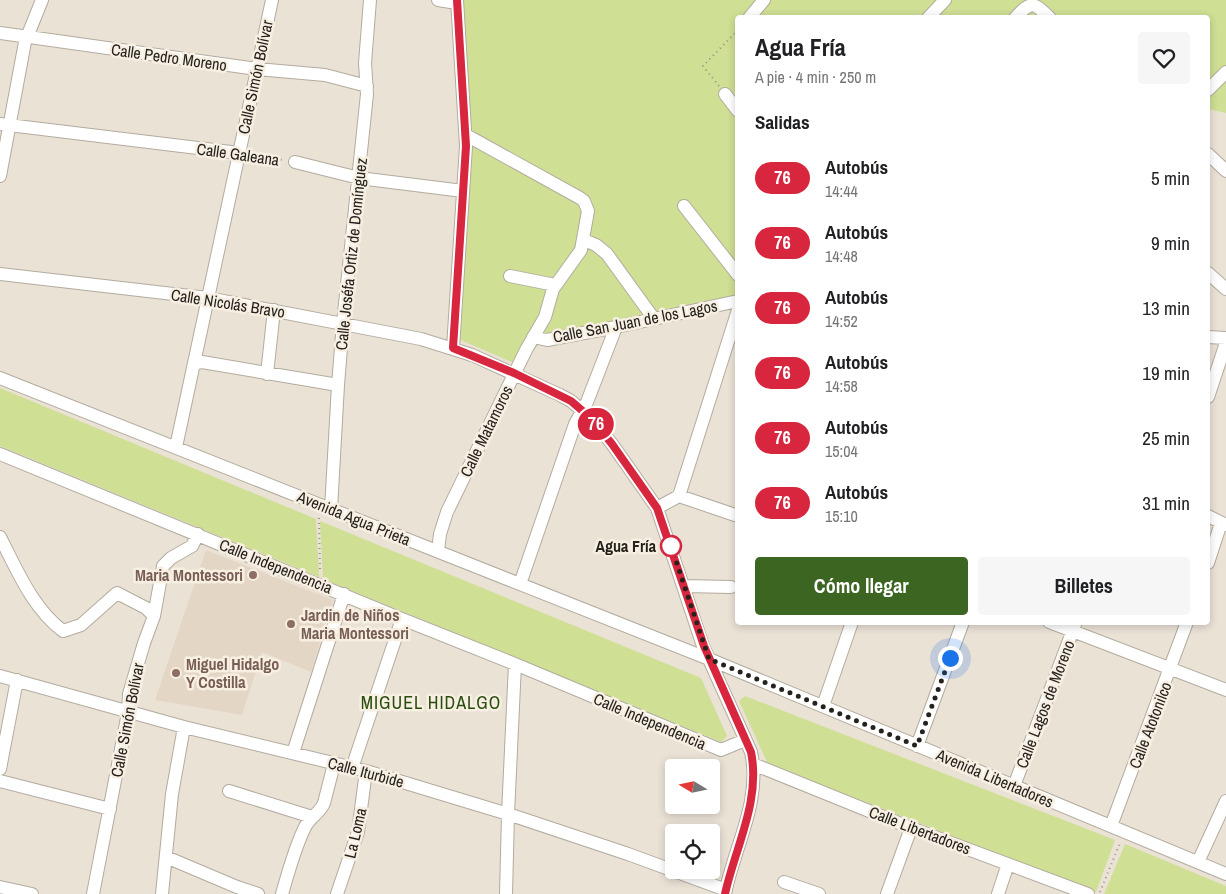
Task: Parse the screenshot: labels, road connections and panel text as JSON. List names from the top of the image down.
{
  "streets": {
    "street": [
      "Calle Pedro Moreno",
      "Calle Simón Bolívar",
      "Calle Galeana",
      "Calle Joséfa Ortiz de Domínguez",
      "Calle Nicolás Bravo",
      "Calle San Juan de los Lagos",
      "Calle Matamoros",
      "Avenida Agua Prieta",
      "Calle Independencia",
      "Calle Lagos de Moreno",
      "Calle Atotonilco",
      "Calle Iturbide",
      "Avenida Libertadores",
      "Calle Libertadores",
      "La Loma"
    ]
  },
  "crossings": [
    ["Calle Pedro Moreno", "Calle Simón Bolívar"],
    ["Calle Pedro Moreno", "Calle Joséfa Ortiz de Domínguez"],
    ["Calle Simón Bolívar", "Calle Galeana"],
    ["Calle Simón Bolívar", "Calle Nicolás Bravo"],
    ["Calle Simón Bolívar", "Avenida Agua Prieta"],
    ["Calle Simón Bolívar", "Calle Independencia"],
    ["Calle Simón Bolívar", "Calle Iturbide"],
    ["Calle Galeana", "Calle Joséfa Ortiz de Domínguez"],
    ["Calle Joséfa Ortiz de Domínguez", "Calle Nicolás Bravo"],
    ["Calle Joséfa Ortiz de Domínguez", "Avenida Agua Prieta"],
    ["Calle Nicolás Bravo", "Calle Matamoros"],
    ["Calle Nicolás Bravo", "Avenida Agua Prieta"],
    ["Calle Nicolás Bravo", "Calle Independencia"],
    ["Calle Nicolás Bravo", "Calle Iturbide"],
    ["Calle Nicolás Bravo", "Avenida Libertadores"],
    ["Calle Nicolás Bravo", "Calle Libertadores"],
    ["Calle San Juan de los Lagos", "Calle Matamoros"],
    ["Calle Matamoros", "Avenida Agua Prieta"],
    ["Avenida Agua Prieta", "Avenida Libertadores"],
    ["Calle Lagos de Moreno", "Avenida Libertadores"],
    ["Calle Atotonilco", "Avenida Libertadores"],
    ["Calle Iturbide", "La Loma"]
  ],
  "districts": ["MIGUEL HIDALGO"],
  "places": [
    "Agua Fría",
    "Maria Montessori",
    "Jardin de Niños Maria Montessori",
    "Miguel Hidalgo Y Costilla"
  ],
  "lines": ["bus line 76"],
  "north": "left",
  "page": {
    "on_map": "76",
    "heading": [
      ["Agua Fría", "A pie · 4 min · 250 m"],
      "Salidas"
    ],
    "list": [
      {
        "mark": "76",
        "name": "Autobús",
        "note": "14:44",
        "value": "5 min"
      },
      {
        "mark": "76",
        "name": "Autobús",
        "note": "14:48",
        "value": "9 min"
      },
      {
        "mark": "76",
        "name": "Autobús",
        "note": "14:52",
        "value": "13 min"
      },
      {
        "mark": "76",
        "name": "Autobús",
        "note": "14:58",
        "value": "19 min"
      },
      {
        "mark": "76",
        "name": "Autobús",
        "note": "15:04",
        "value": "25 min"
      },
      {
        "mark": "76",
        "name": "Autobús",
        "note": "15:10",
        "value": "31 min"
      }
    ],
    "buttons": ["Cómo llegar", "Billetes"]
  }
}
